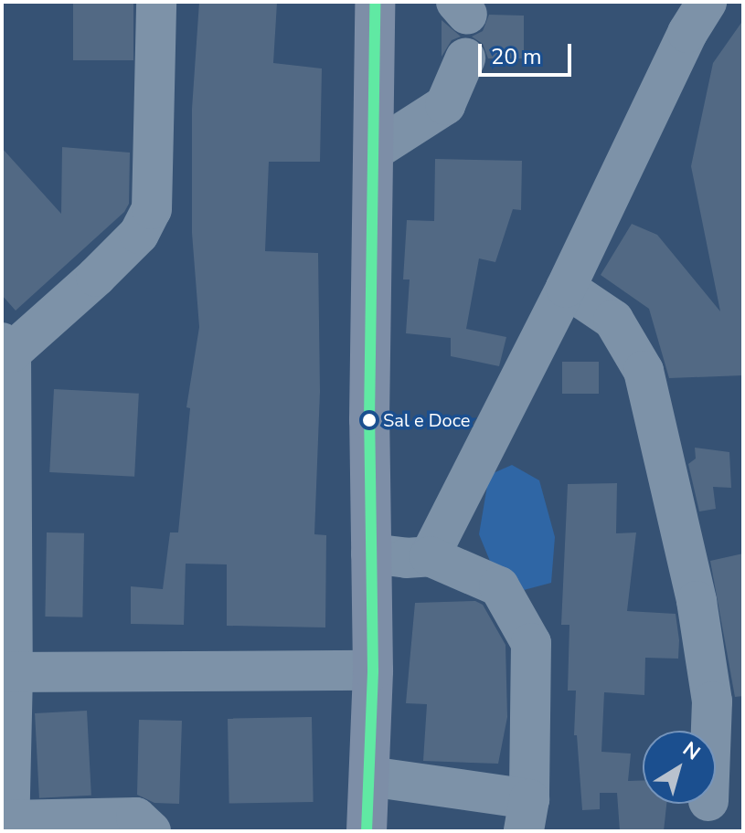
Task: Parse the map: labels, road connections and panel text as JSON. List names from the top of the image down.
{
  "places": ["Sal e Doce"],
  "scale_bar": "20 m",
  "north": "top right"
}
